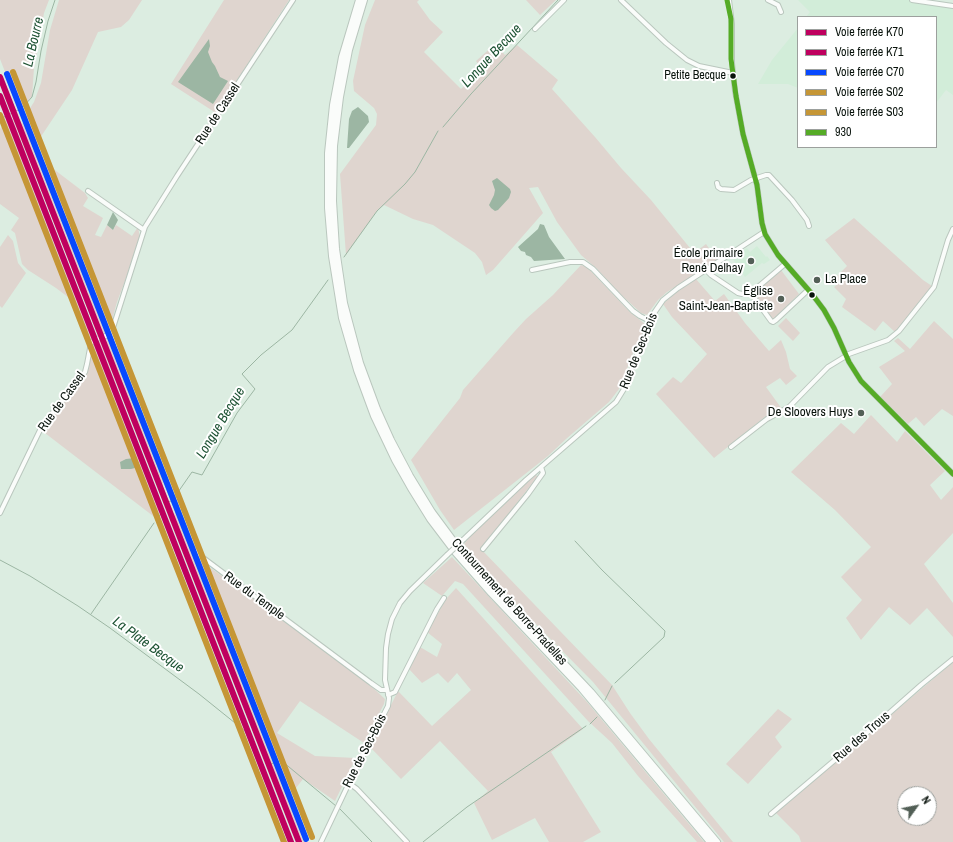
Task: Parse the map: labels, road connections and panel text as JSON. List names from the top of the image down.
{
  "streets": {
    "highway": ["Contournement de Borre-Pradelles"],
    "street": [
      "Rue de Cassel",
      "Rue de Sec-Bois",
      "Rue du Temple",
      "Rue des Trous"
    ]
  },
  "crossings": [
    ["Rue de Cassel", "Rue du Temple"],
    ["Rue de Sec-Bois", "Rue du Temple"]
  ],
  "water": ["La Bourre", "Longue Becque", "La Plate Becque"],
  "places": [
    "Petite Becque",
    "École primaire René Delhay",
    "La Place",
    "Église Saint-Jean-Baptiste",
    "De Sloovers Huys"
  ],
  "lines": [
    "transit line 930",
    "rail line S03",
    "rail line C70",
    "rail line K70",
    "rail line K71",
    "rail line S02"
  ],
  "legend": [
    "Voie ferrée K70",
    "Voie ferrée K71",
    "Voie ferrée C70",
    "Voie ferrée S02",
    "Voie ferrée S03",
    "930"
  ],
  "north": "top right"
}
